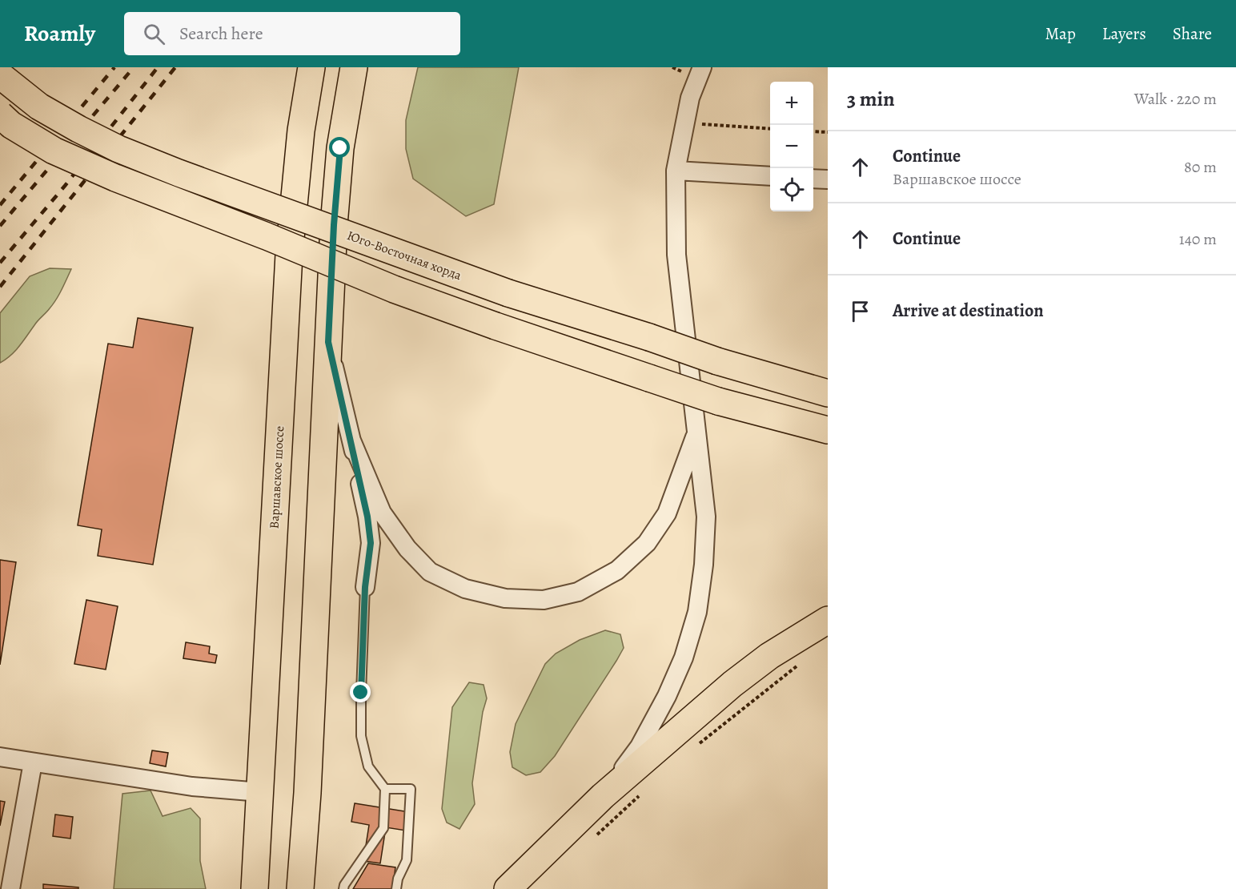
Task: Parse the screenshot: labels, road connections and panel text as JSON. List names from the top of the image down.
{
  "streets": {
    "main road": ["Юго-Восточная хорда", "Варшавское шоссе"]
  },
  "page": {
    "header": "Roamly",
    "search": "Search here",
    "nav": ["Map", "Layers", "Share"],
    "heading": ["3 min", "Walk · 220 m"],
    "map_buttons": ["+", "−"],
    "list": [
      ["Continue", "Варшавское шоссе", "80 m"],
      ["Continue", "140 m"],
      "Arrive at destination"
    ]
  }
}
